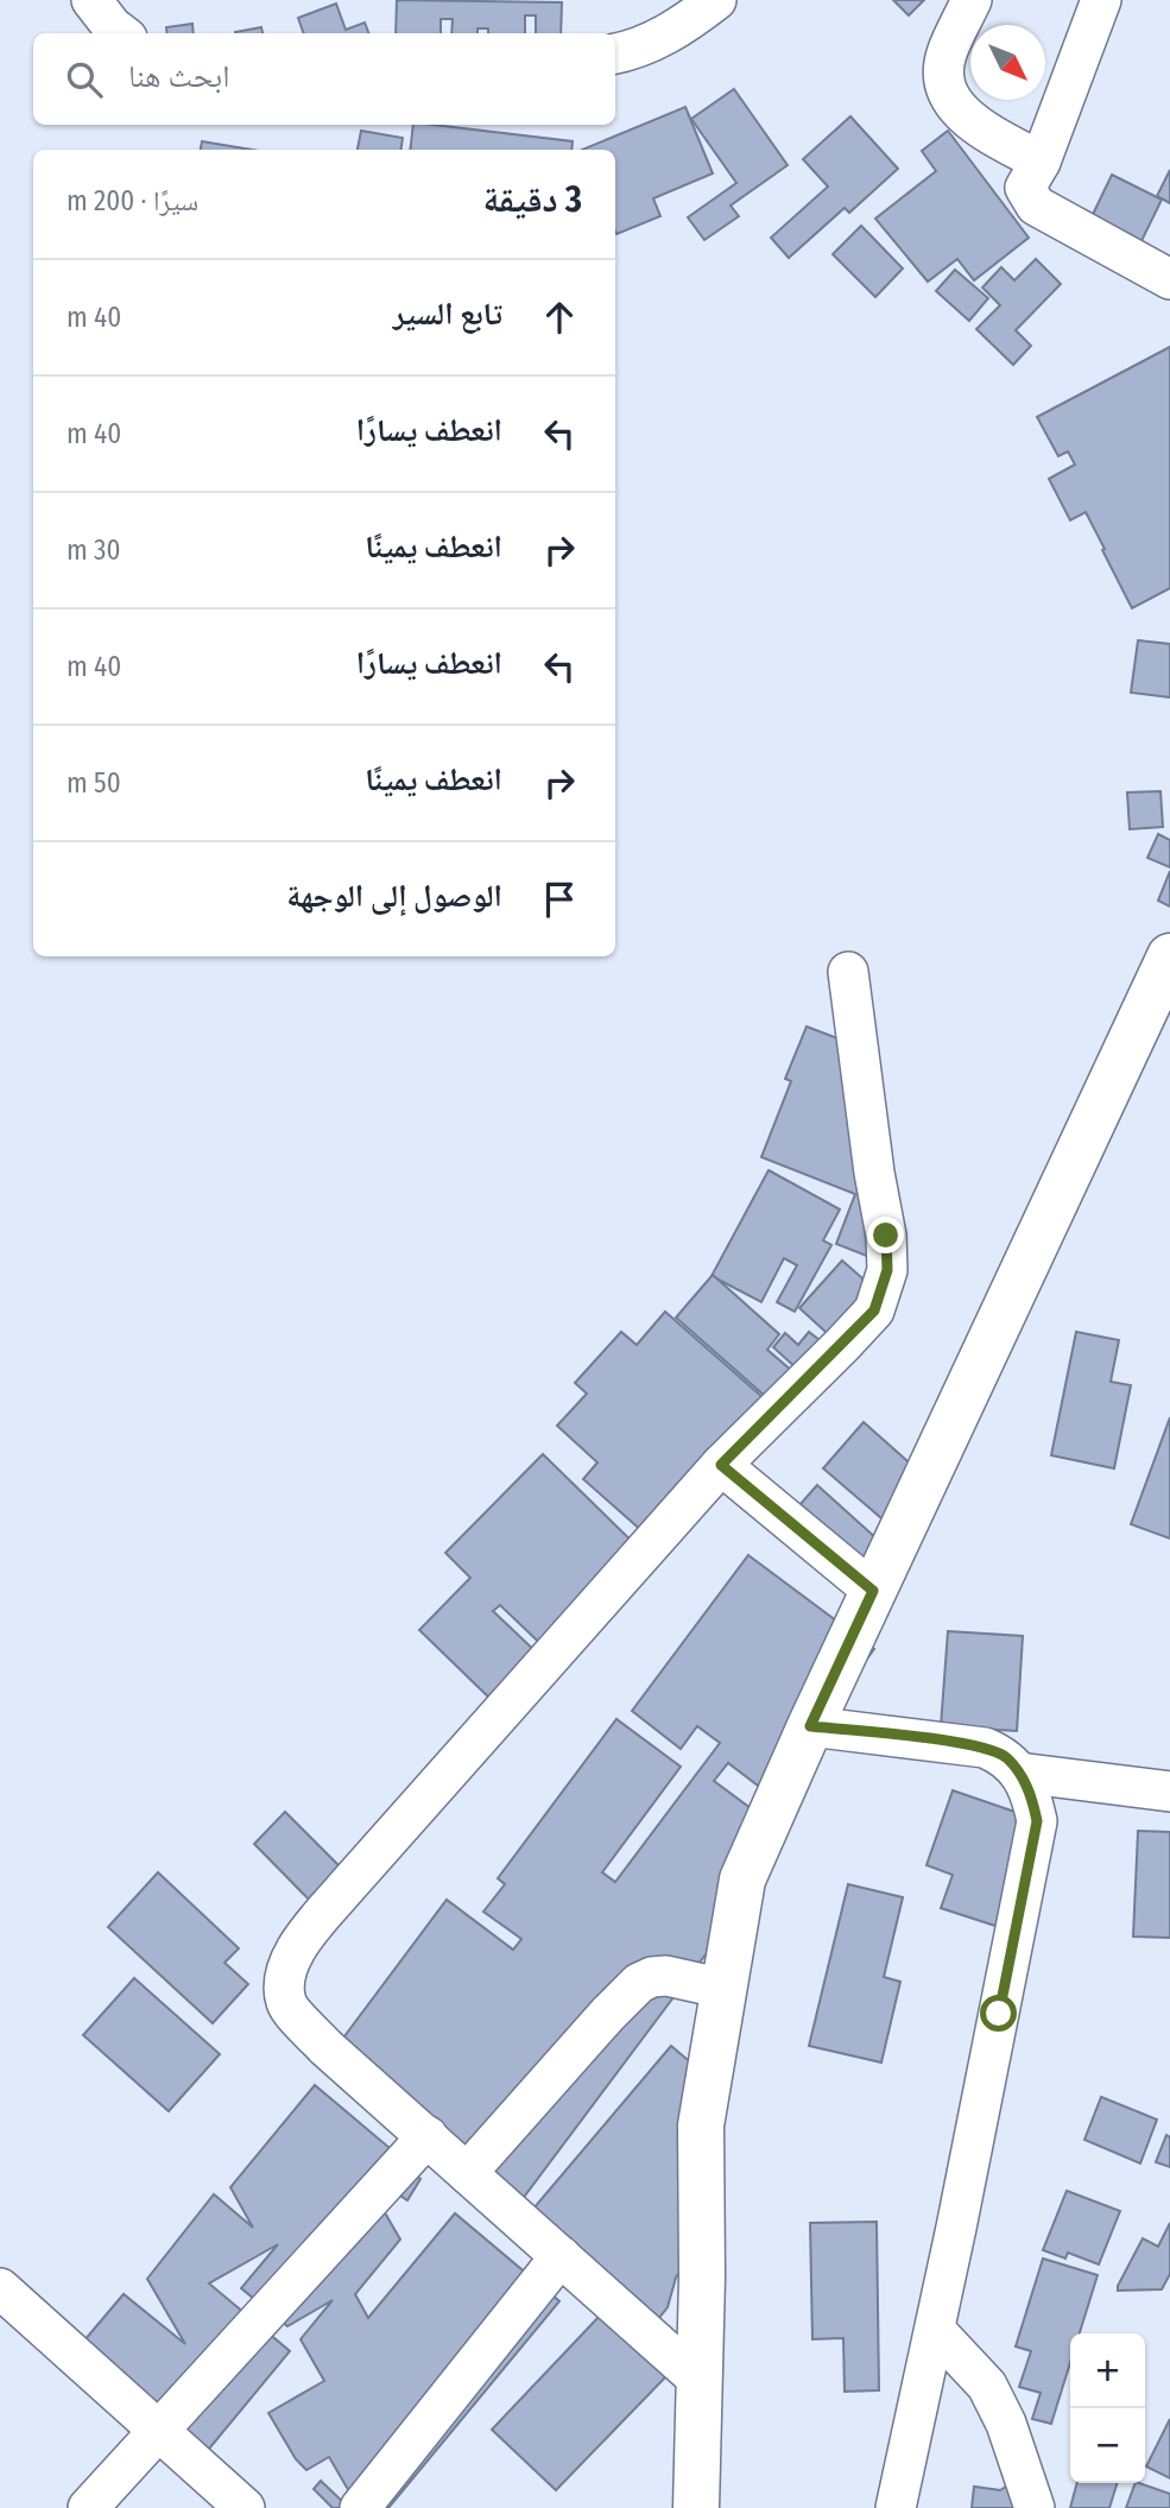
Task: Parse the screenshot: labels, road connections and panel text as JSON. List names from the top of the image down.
{
  "north": "bottom right",
  "page": {
    "search": "ابحث هنا",
    "heading": ["3 دقيقة", "سيرًا · 200 m"],
    "list": [
      ["تابع السير", "40 m"],
      ["انعطف يسارًا", "40 m"],
      ["انعطف يمينًا", "30 m"],
      ["انعطف يسارًا", "40 m"],
      ["انعطف يمينًا", "50 m"],
      "الوصول إلى الوجهة"
    ],
    "map_buttons": ["+", "−"]
  }
}
